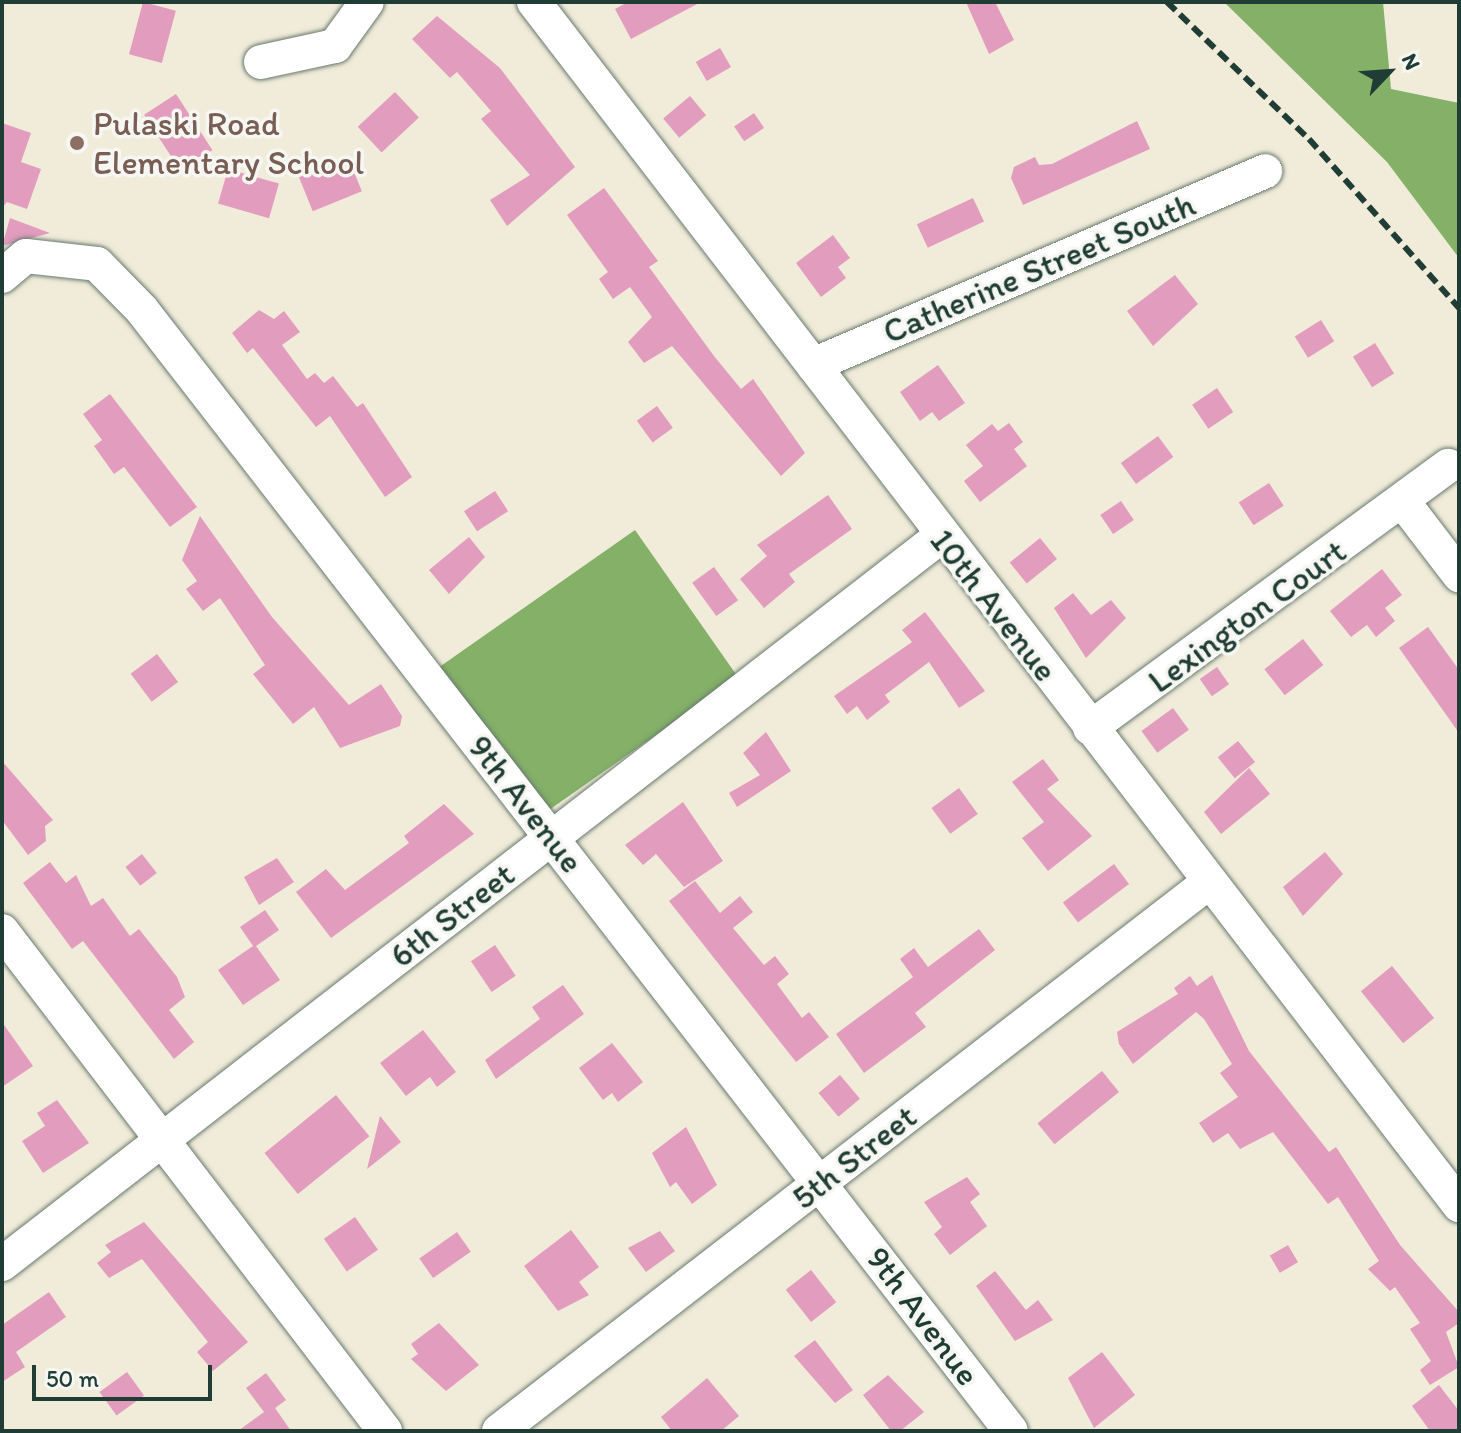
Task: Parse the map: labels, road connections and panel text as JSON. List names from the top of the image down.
{
  "streets": {
    "street": [
      "Catherine Street South",
      "10th Avenue",
      "Lexington Court",
      "9th Avenue",
      "6th Street",
      "5th Street"
    ]
  },
  "crossings": [
    ["Catherine Street South", "10th Avenue"],
    ["10th Avenue", "Lexington Court"],
    ["10th Avenue", "6th Street"],
    ["10th Avenue", "5th Street"],
    ["9th Avenue", "6th Street"],
    ["9th Avenue", "5th Street"]
  ],
  "places": ["Pulaski Road Elementary School"],
  "scale_bar": "50 m",
  "north": "top right"
}
